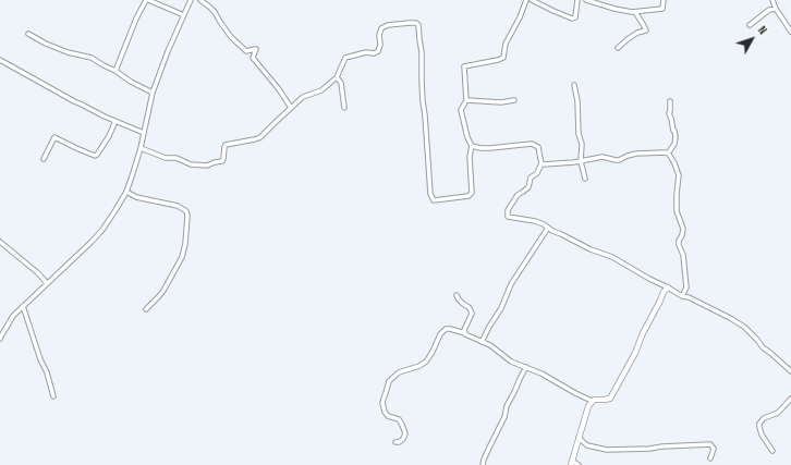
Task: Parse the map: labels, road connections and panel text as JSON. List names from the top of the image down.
{
  "north": "top right"
}
